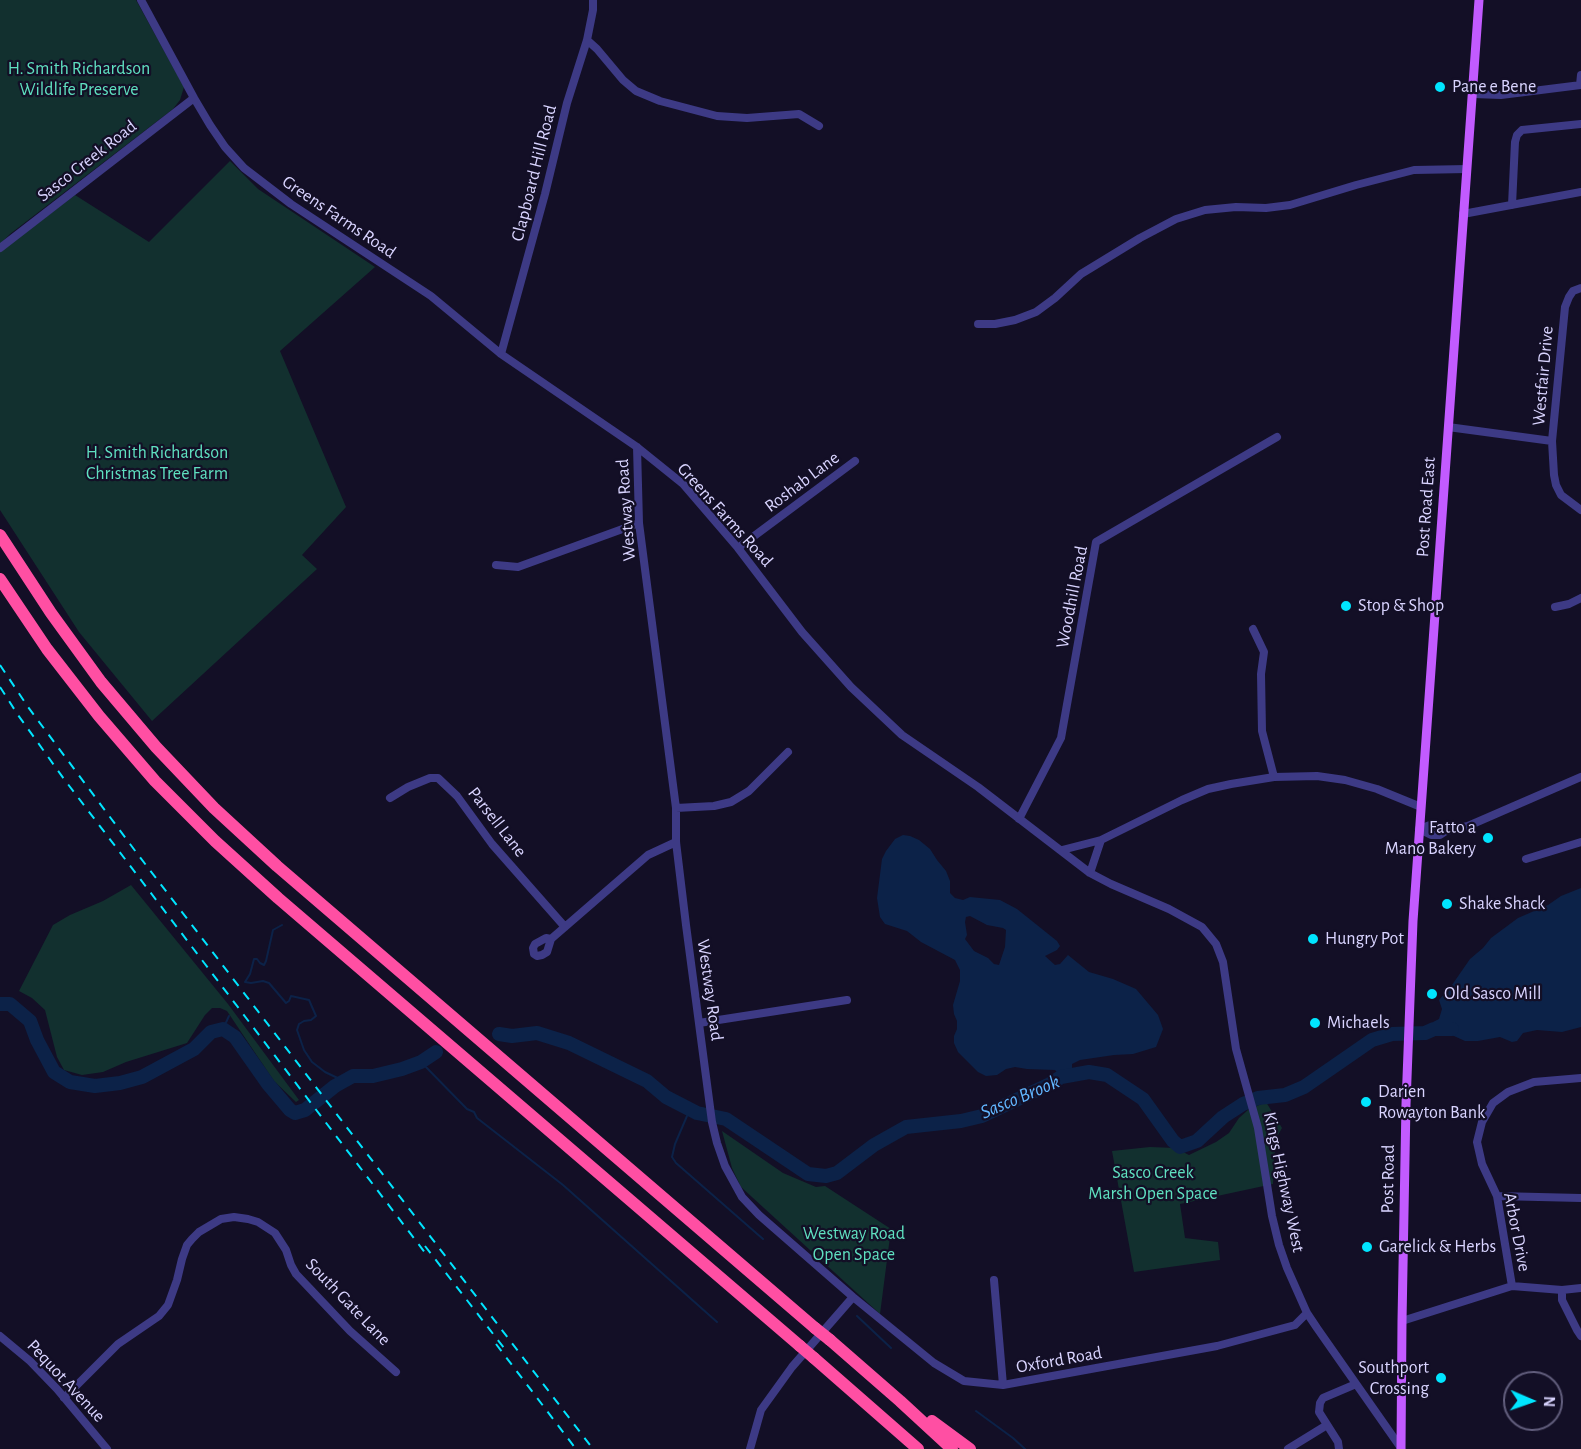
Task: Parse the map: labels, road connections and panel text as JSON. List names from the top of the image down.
{
  "streets": {
    "main road": ["Post Road East", "Post Road"],
    "street": [
      "Sasco Creek Road",
      "Clapboard Hill Road",
      "Greens Farms Road",
      "Westfair Drive",
      "Roshab Lane",
      "Westway Road",
      "Woodhill Road",
      "Parsell Lane",
      "Kings Highway West",
      "Arbor Drive",
      "South Gate Lane",
      "Oxford Road",
      "Pequot Avenue"
    ]
  },
  "crossings": [
    ["Sasco Creek Road", "Greens Farms Road"],
    ["Clapboard Hill Road", "Greens Farms Road"],
    ["Greens Farms Road", "Roshab Lane"],
    ["Greens Farms Road", "Westway Road"],
    ["Greens Farms Road", "Woodhill Road"],
    ["Greens Farms Road", "Kings Highway West"],
    ["Westfair Drive", "Post Road East"],
    ["Post Road East", "Post Road"],
    ["Westway Road", "Oxford Road"],
    ["Post Road", "Kings Highway West"],
    ["Kings Highway West", "Oxford Road"],
    ["South Gate Lane", "Pequot Avenue"]
  ],
  "water": ["Sasco Brook"],
  "parks": [
    "H. Smith Richardson Wildlife Preserve",
    "H. Smith Richardson Christmas Tree Farm",
    "Sasco Creek Marsh Open Space",
    "Westway Road Open Space"
  ],
  "places": [
    "Pane e Bene",
    "Stop & Shop",
    "Fatto a Mano Bakery",
    "Shake Shack",
    "Hungry Pot",
    "Old Sasco Mill",
    "Michaels",
    "Darien Rowayton Bank",
    "Garelick & Herbs",
    "Southport Crossing"
  ],
  "north": "right"
}
